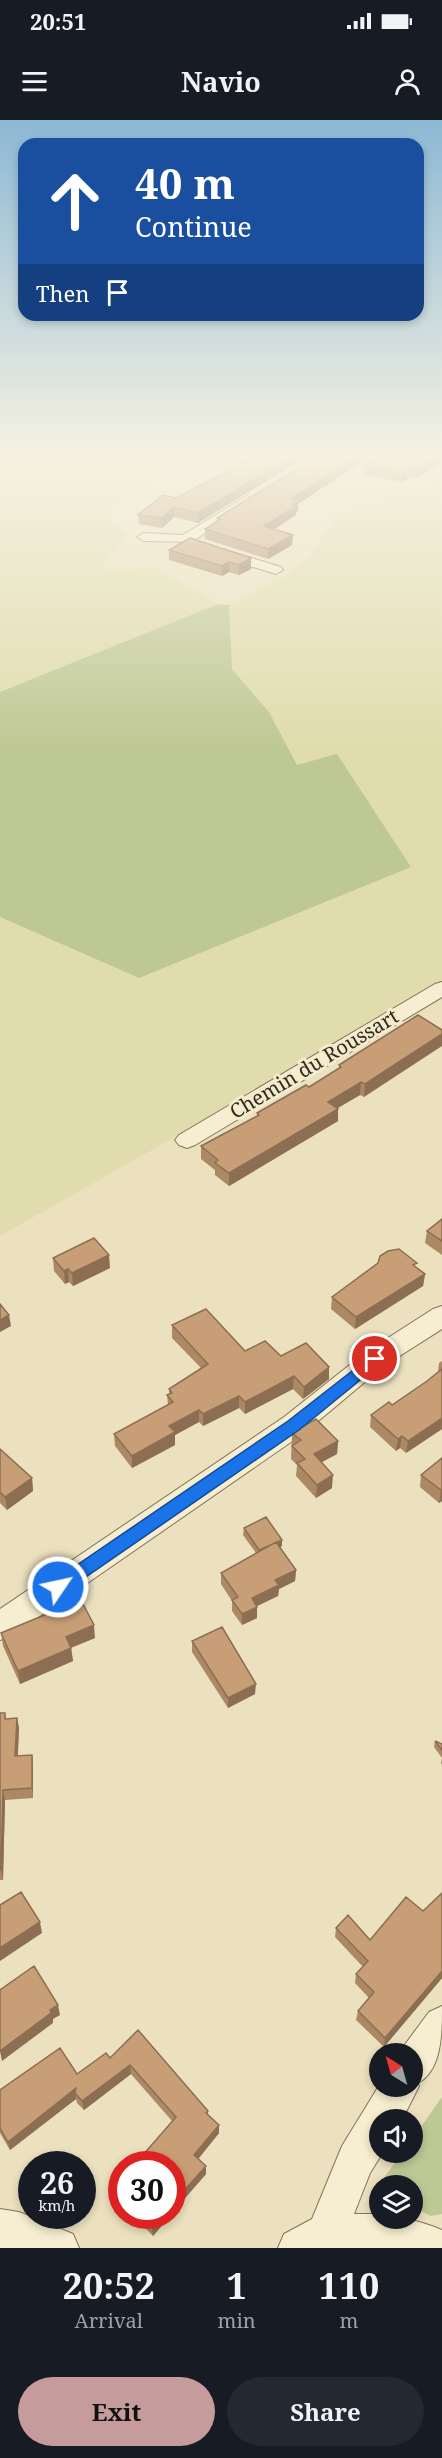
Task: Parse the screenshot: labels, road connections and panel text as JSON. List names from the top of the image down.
{
  "streets": {
    "street": ["Chemin du Roussart"]
  },
  "north": "top left",
  "page": {
    "status": "20:51",
    "header": "Navio",
    "turn": ["40 m", "Continue"],
    "then": "Then",
    "speed": "26 km/h",
    "limit": "30",
    "eta": [
      "20:52",
      "Arrival",
      "1",
      "min",
      "110",
      "m"
    ],
    "buttons": ["Exit", "Share"]
  }
}
